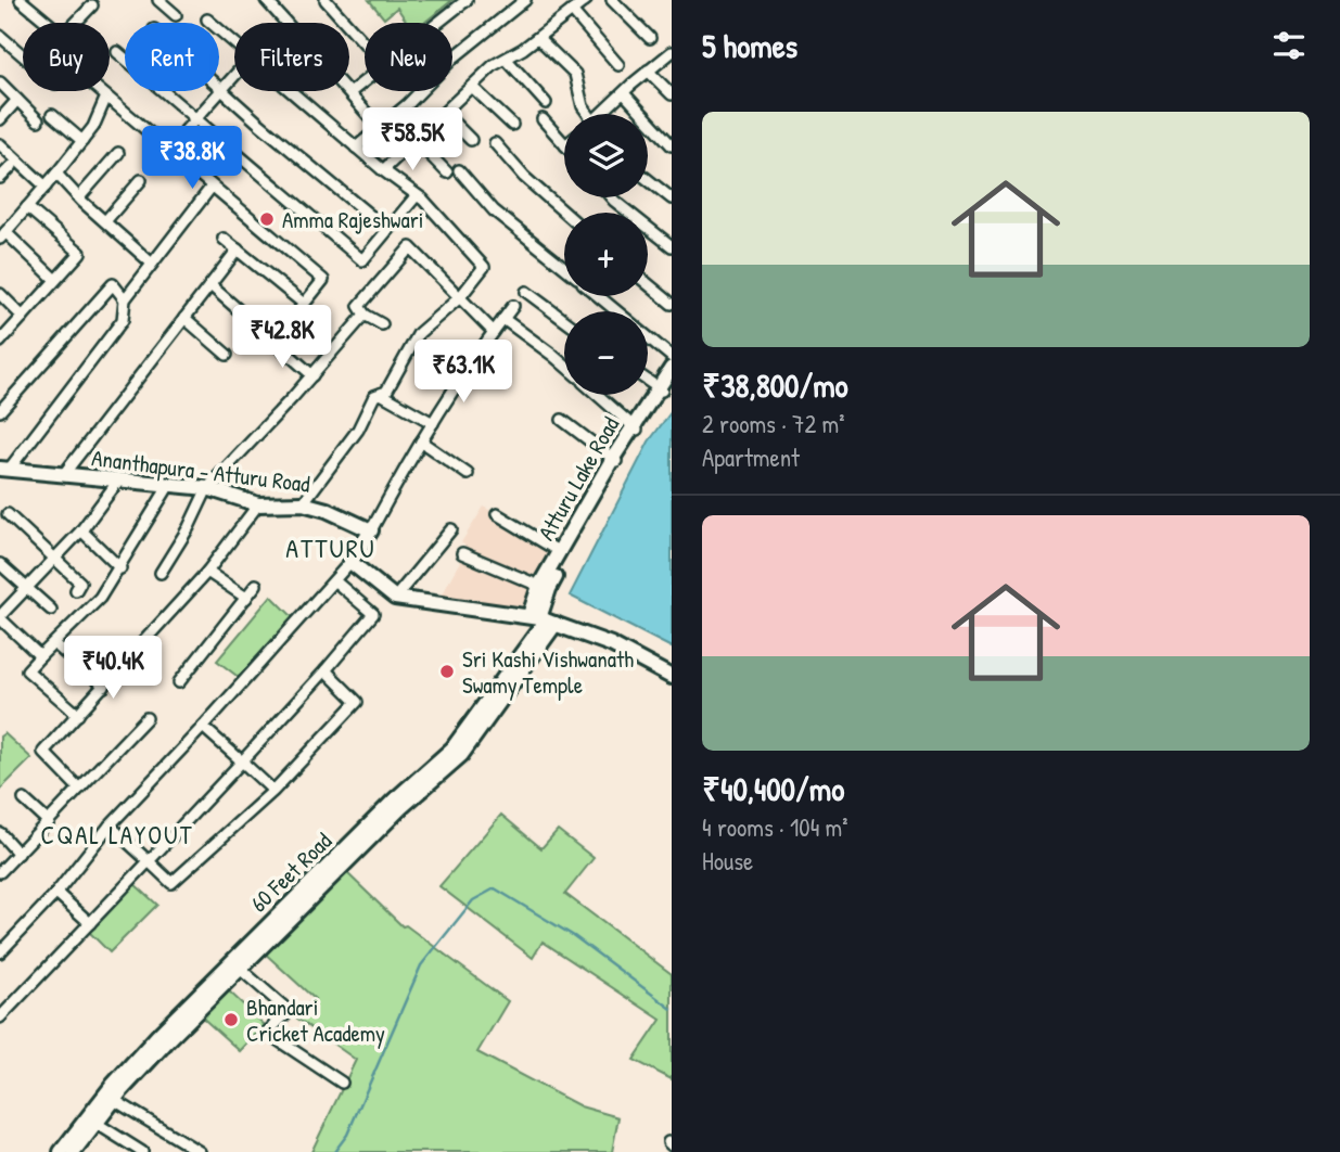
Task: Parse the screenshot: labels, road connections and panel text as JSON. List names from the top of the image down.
{
  "streets": {
    "street": ["Ananthapura - Atturu Road", "Atturu Lake Road", "60 Feet Road"]
  },
  "crossings": [
    ["Atturu Lake Road", "60 Feet Road"]
  ],
  "districts": ["ATTURU", "CQAL LAYOUT"],
  "places": ["Amma Rajeshwari", "Sri Kashi Vishwanath Swamy Temple", "Bhandari Cricket Academy"],
  "page": {
    "heading": "5 homes",
    "chip": [
      "Buy",
      "Rent",
      "Filters",
      "New"
    ],
    "list": [
      {
        "name": "₹38,800/mo",
        "note": "2 rooms · 72 m² · Apartment"
      },
      {
        "name": "₹40,400/mo",
        "note": "4 rooms · 104 m² · House"
      }
    ],
    "price": [
      "₹58.5K",
      "₹38.8K",
      "₹42.8K",
      "₹63.1K",
      "₹40.4K"
    ],
    "map_buttons": ["+", "−"]
  }
}
